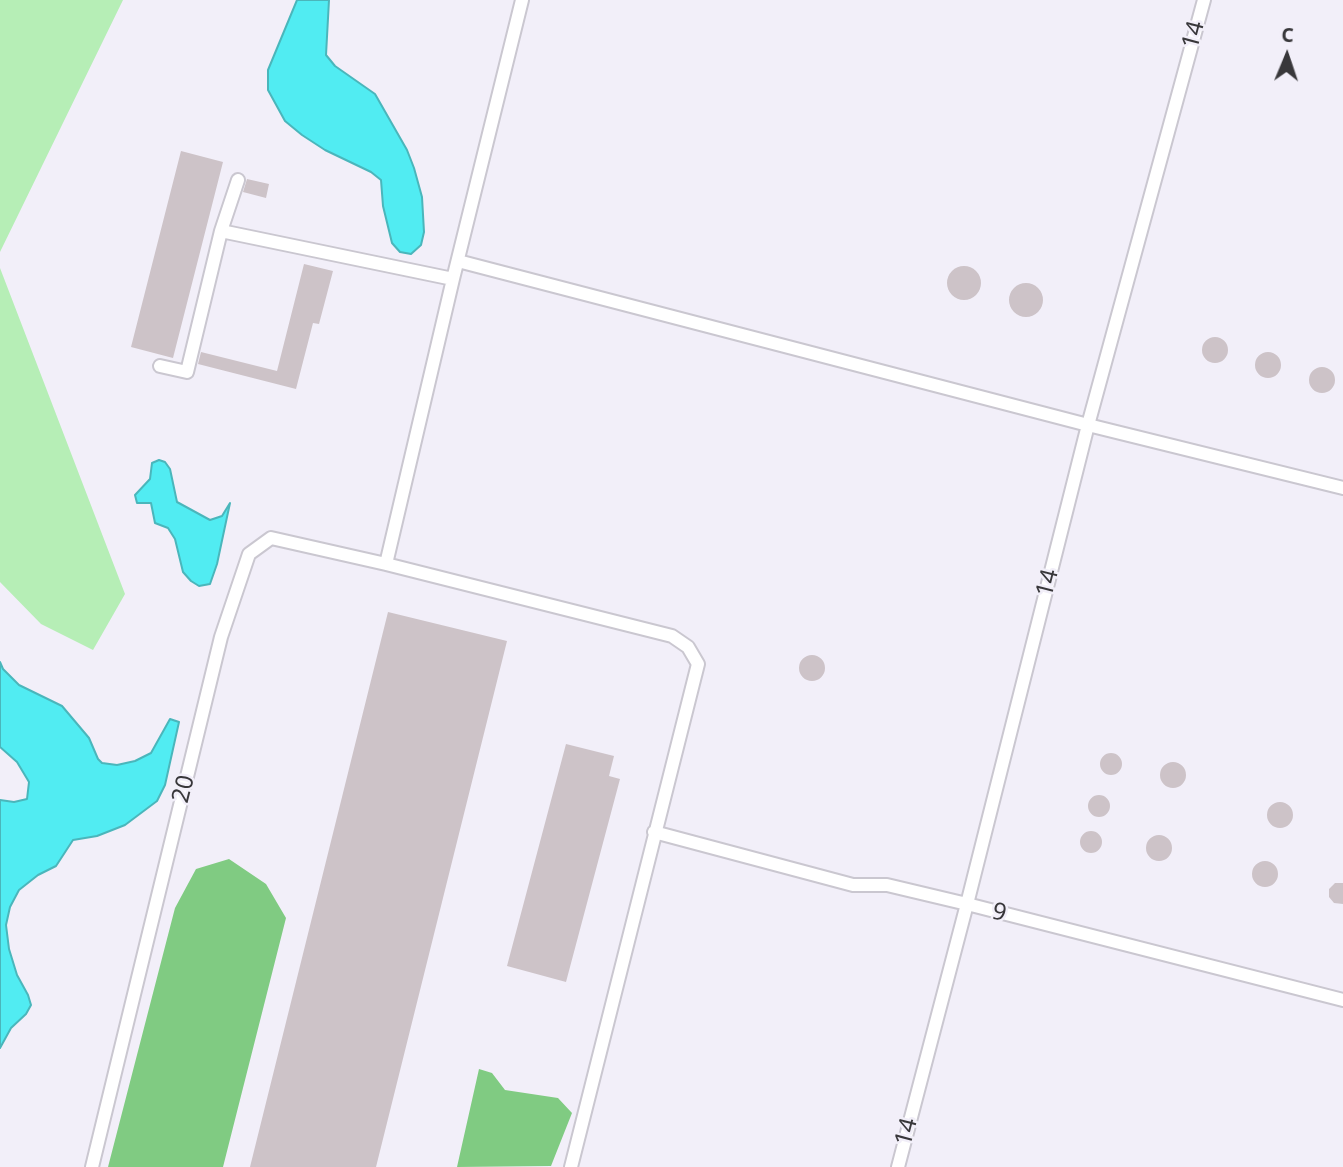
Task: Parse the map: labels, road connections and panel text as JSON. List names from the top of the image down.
{
  "streets": {
    "lane": ["14", "20", "9"]
  },
  "crossings": [
    ["14", "9"],
    ["20", "9"]
  ],
  "north": "top"
}
